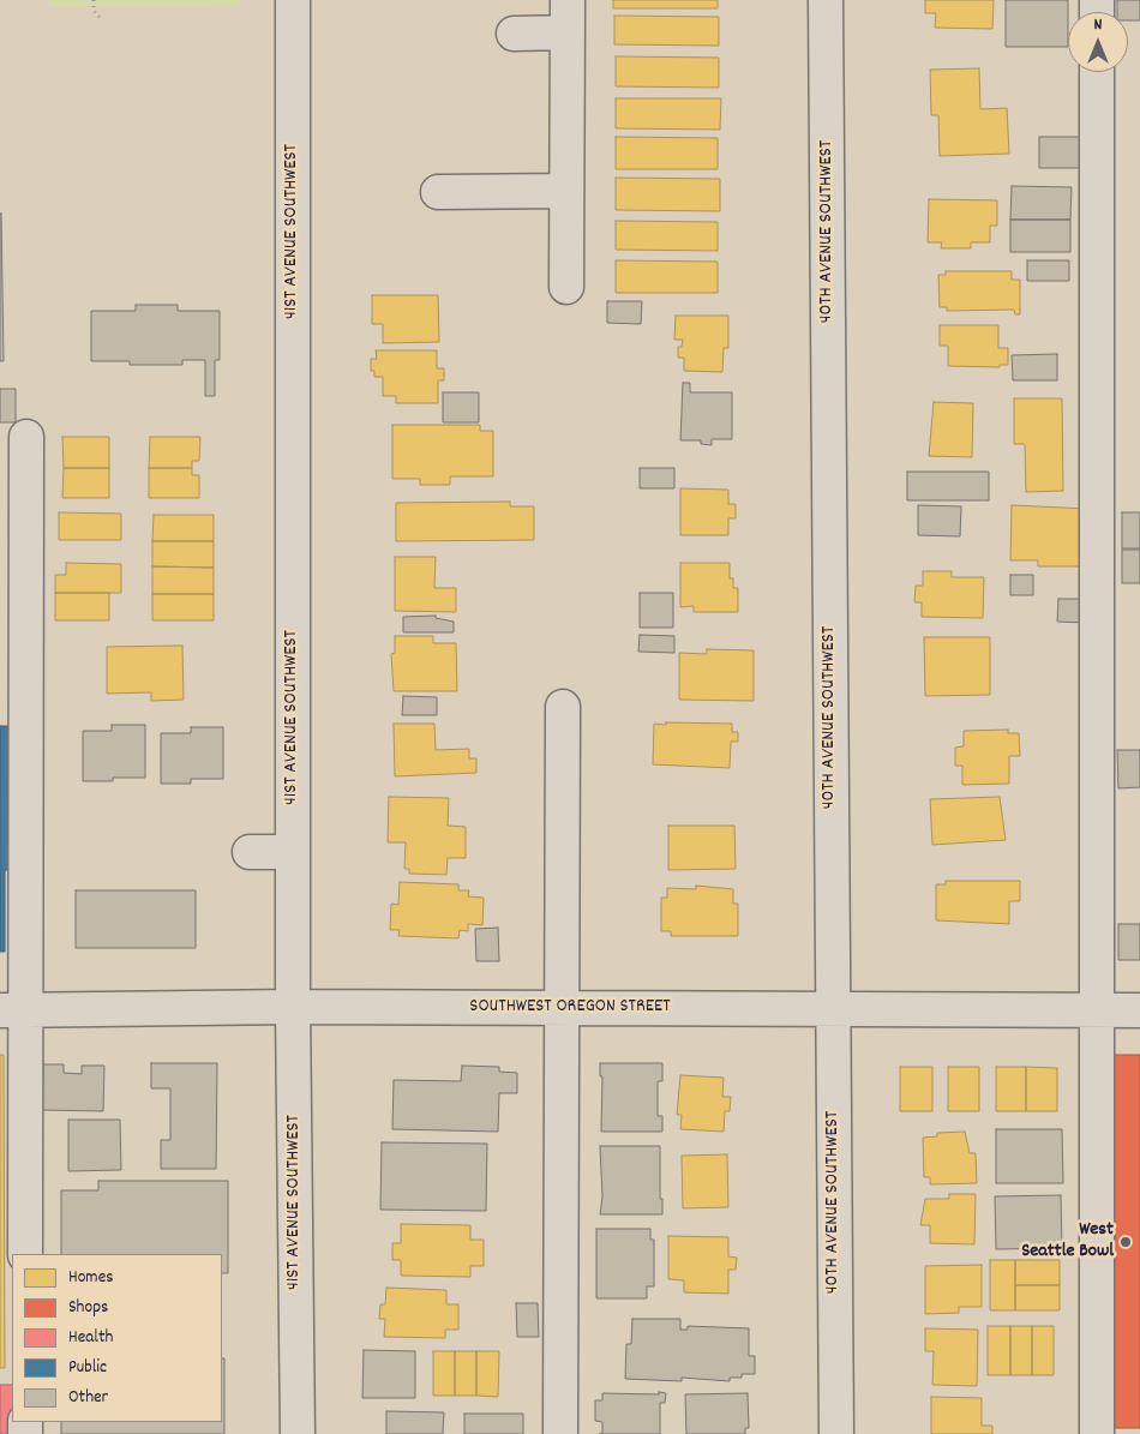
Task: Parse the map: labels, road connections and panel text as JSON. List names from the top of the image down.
{
  "streets": {
    "street": ["41ST AVENUE SOUTHWEST", "40TH AVENUE SOUTHWEST", "SOUTHWEST OREGON STREET"]
  },
  "crossings": [
    ["41ST AVENUE SOUTHWEST", "SOUTHWEST OREGON STREET"],
    ["40TH AVENUE SOUTHWEST", "SOUTHWEST OREGON STREET"]
  ],
  "places": ["West Seattle Bowl"],
  "legend": [
    "Homes",
    "Shops",
    "Health",
    "Public",
    "Other"
  ],
  "north": "top"
}
